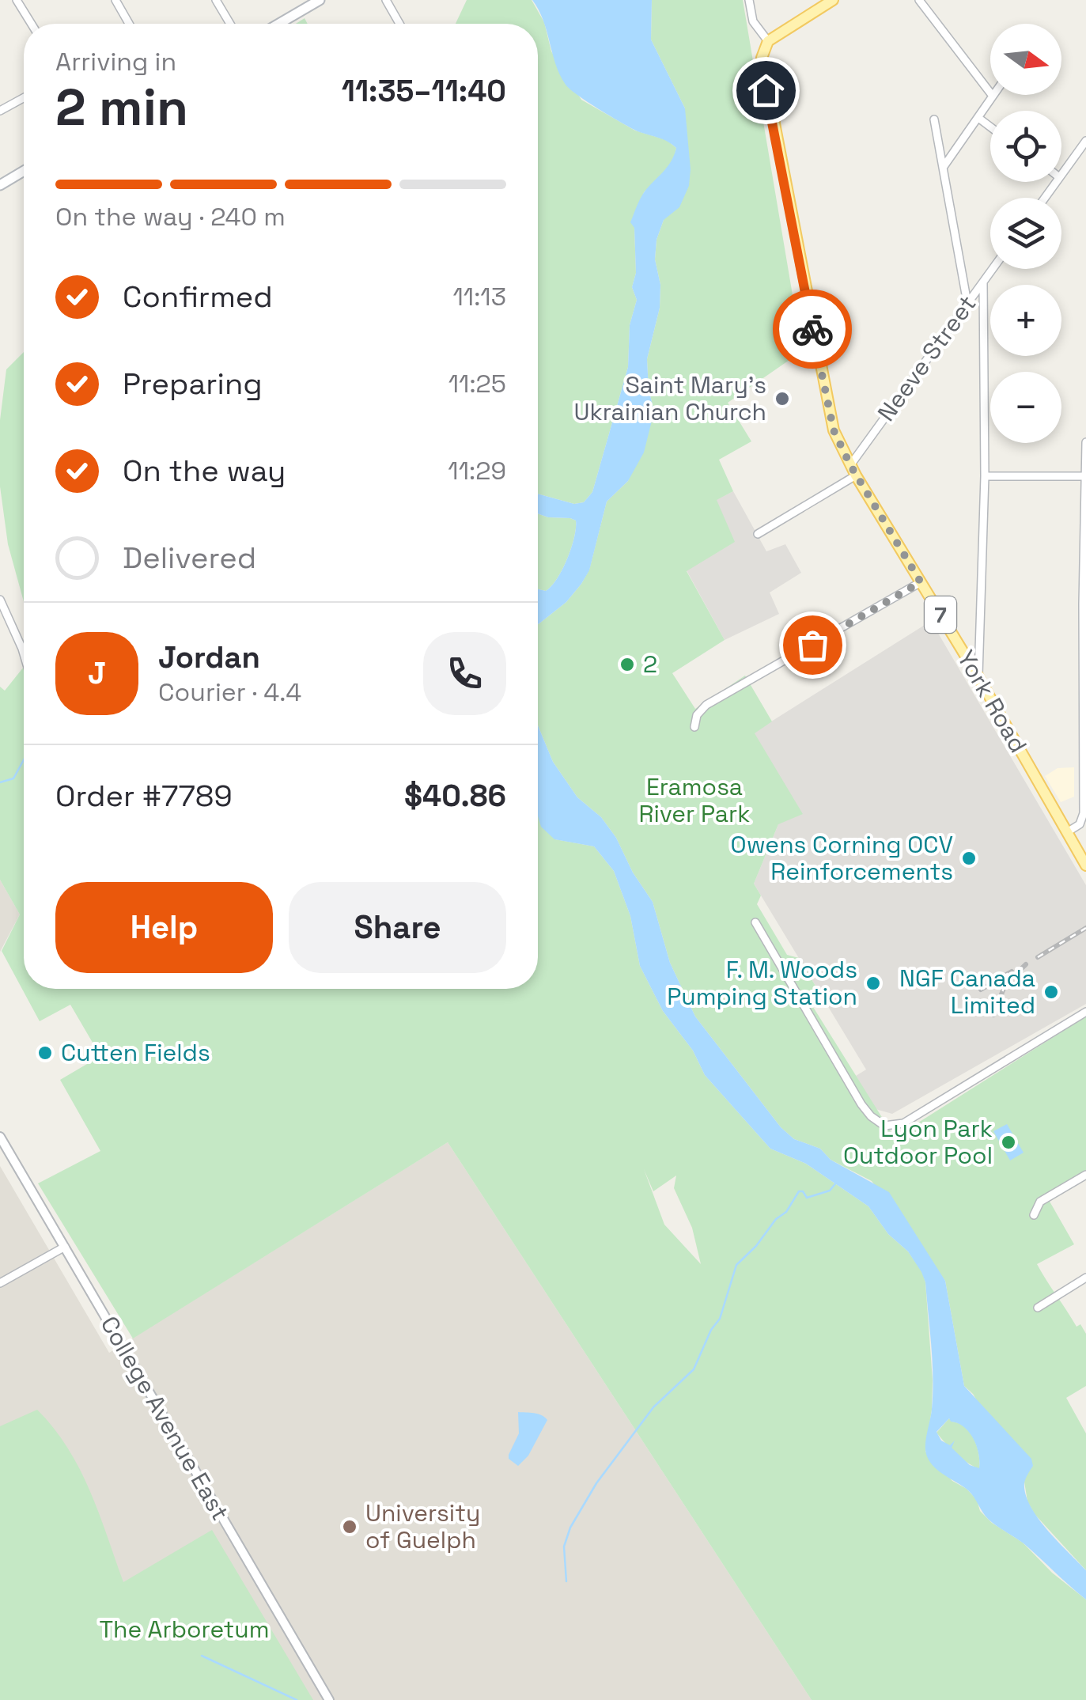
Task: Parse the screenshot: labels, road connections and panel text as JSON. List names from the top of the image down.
{
  "streets": {
    "main road": ["7", "York Road"],
    "street": ["Neeve Street", "College Avenue East"]
  },
  "crossings": [
    ["Neeve Street", "York Road"]
  ],
  "parks": ["Eramosa River Park", "The Arboretum"],
  "places": [
    "Saint Mary's Ukrainian Church",
    "2",
    "Owens Corning OCV Reinforcements",
    "F. M. Woods Pumping Station",
    "NGF Canada Limited",
    "Cutten Fields",
    "Lyon Park Outdoor Pool",
    "University of Guelph"
  ],
  "north": "right",
  "page": {
    "map_buttons": ["+", "−"],
    "heading": ["2 min", "Arriving in", "11:35–11:40"],
    "panel": [
      "Jordan",
      "Courier · 4.4",
      "Order #7789",
      "$40.86"
    ],
    "bar": "On the way · 240 m",
    "list": [
      ["Confirmed", "11:13"],
      ["Preparing", "11:25"],
      ["On the way", "11:29"],
      "Delivered"
    ],
    "round": "J",
    "buttons": ["Help", "Share"]
  }
}
